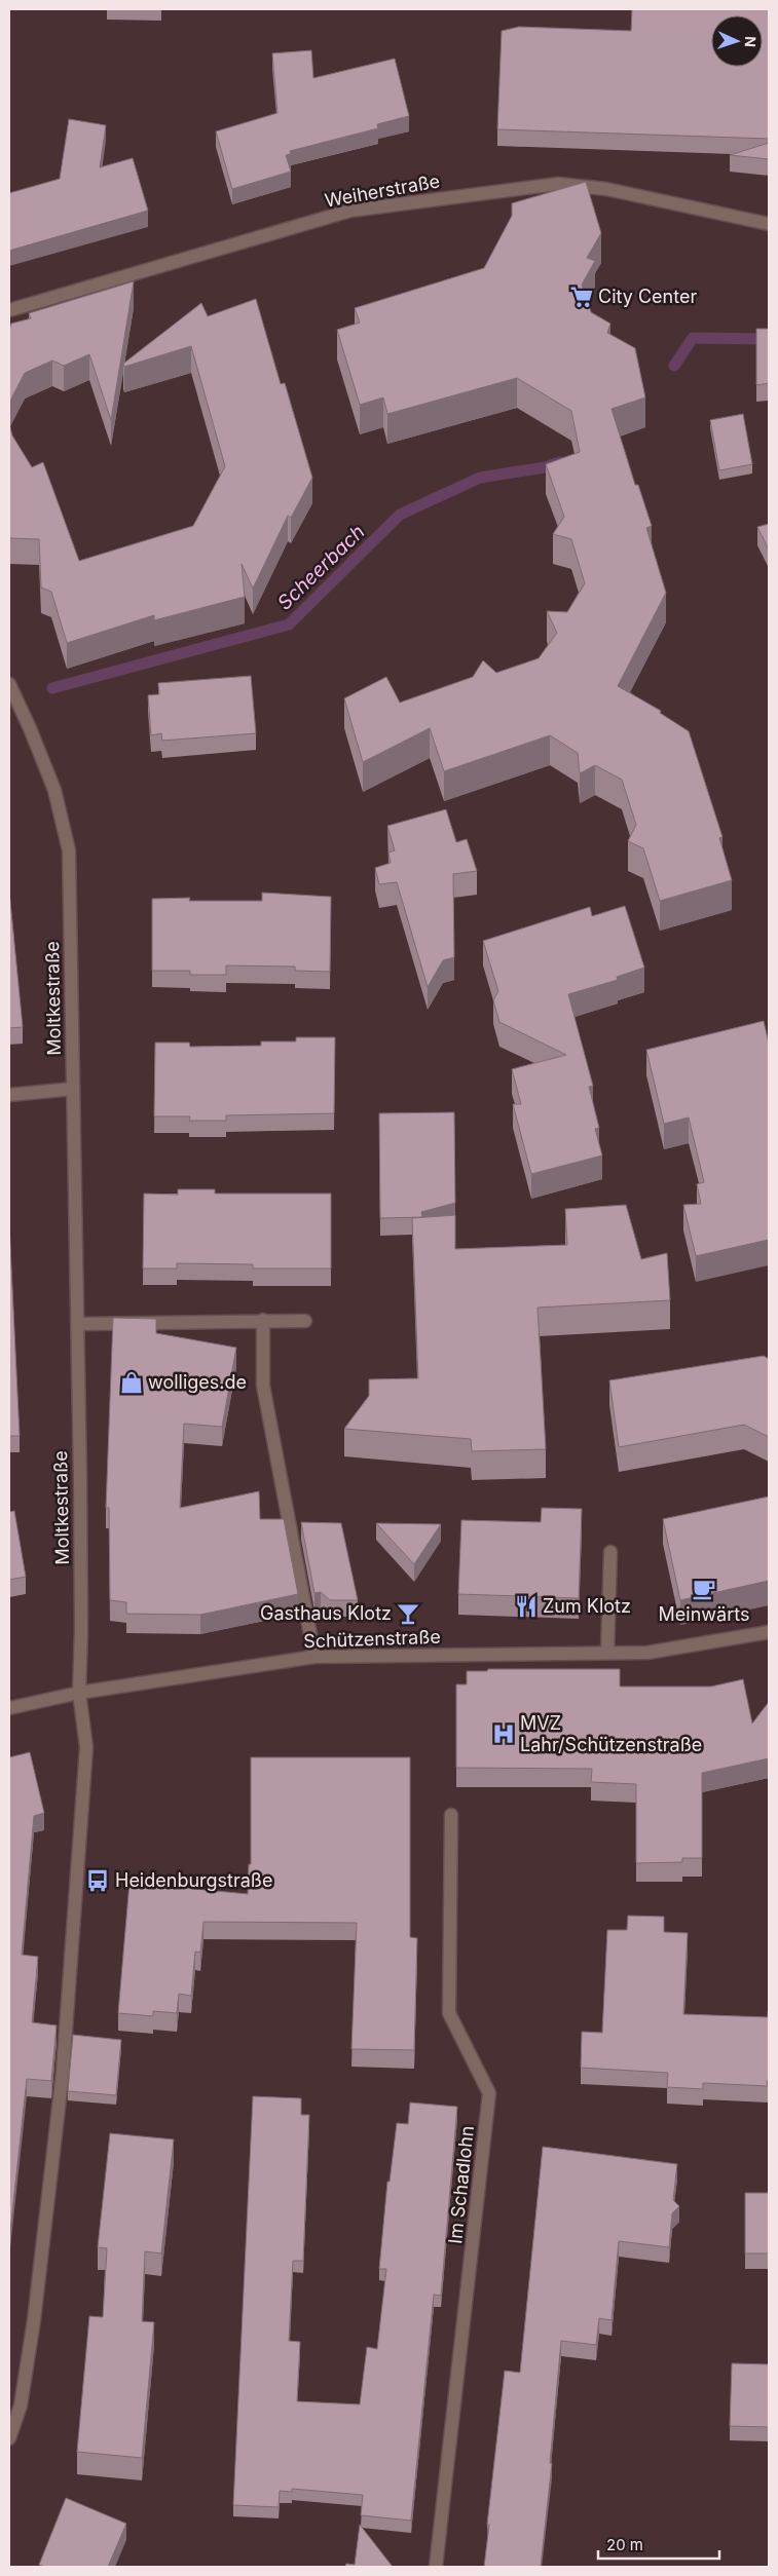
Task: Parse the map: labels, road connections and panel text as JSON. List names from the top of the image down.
{
  "streets": {
    "street": [
      "Weiherstraße",
      "Moltkestraße",
      "Schützenstraße",
      "Im Schadlohn"
    ]
  },
  "crossings": [
    ["Moltkestraße", "Schützenstraße"]
  ],
  "water": ["Scheerbach"],
  "places": {
    "supermarket": ["City Center"],
    "shop": ["wolliges.de"],
    "cafe": ["Meinwärts"],
    "restaurant": ["Zum Klotz"],
    "bar": ["Gasthaus Klotz"],
    "hospital": ["MVZ Lahr/Schützenstraße"],
    "bus stop": ["Heidenburgstraße"]
  },
  "scale_bar": "20 m",
  "north": "right"
}
